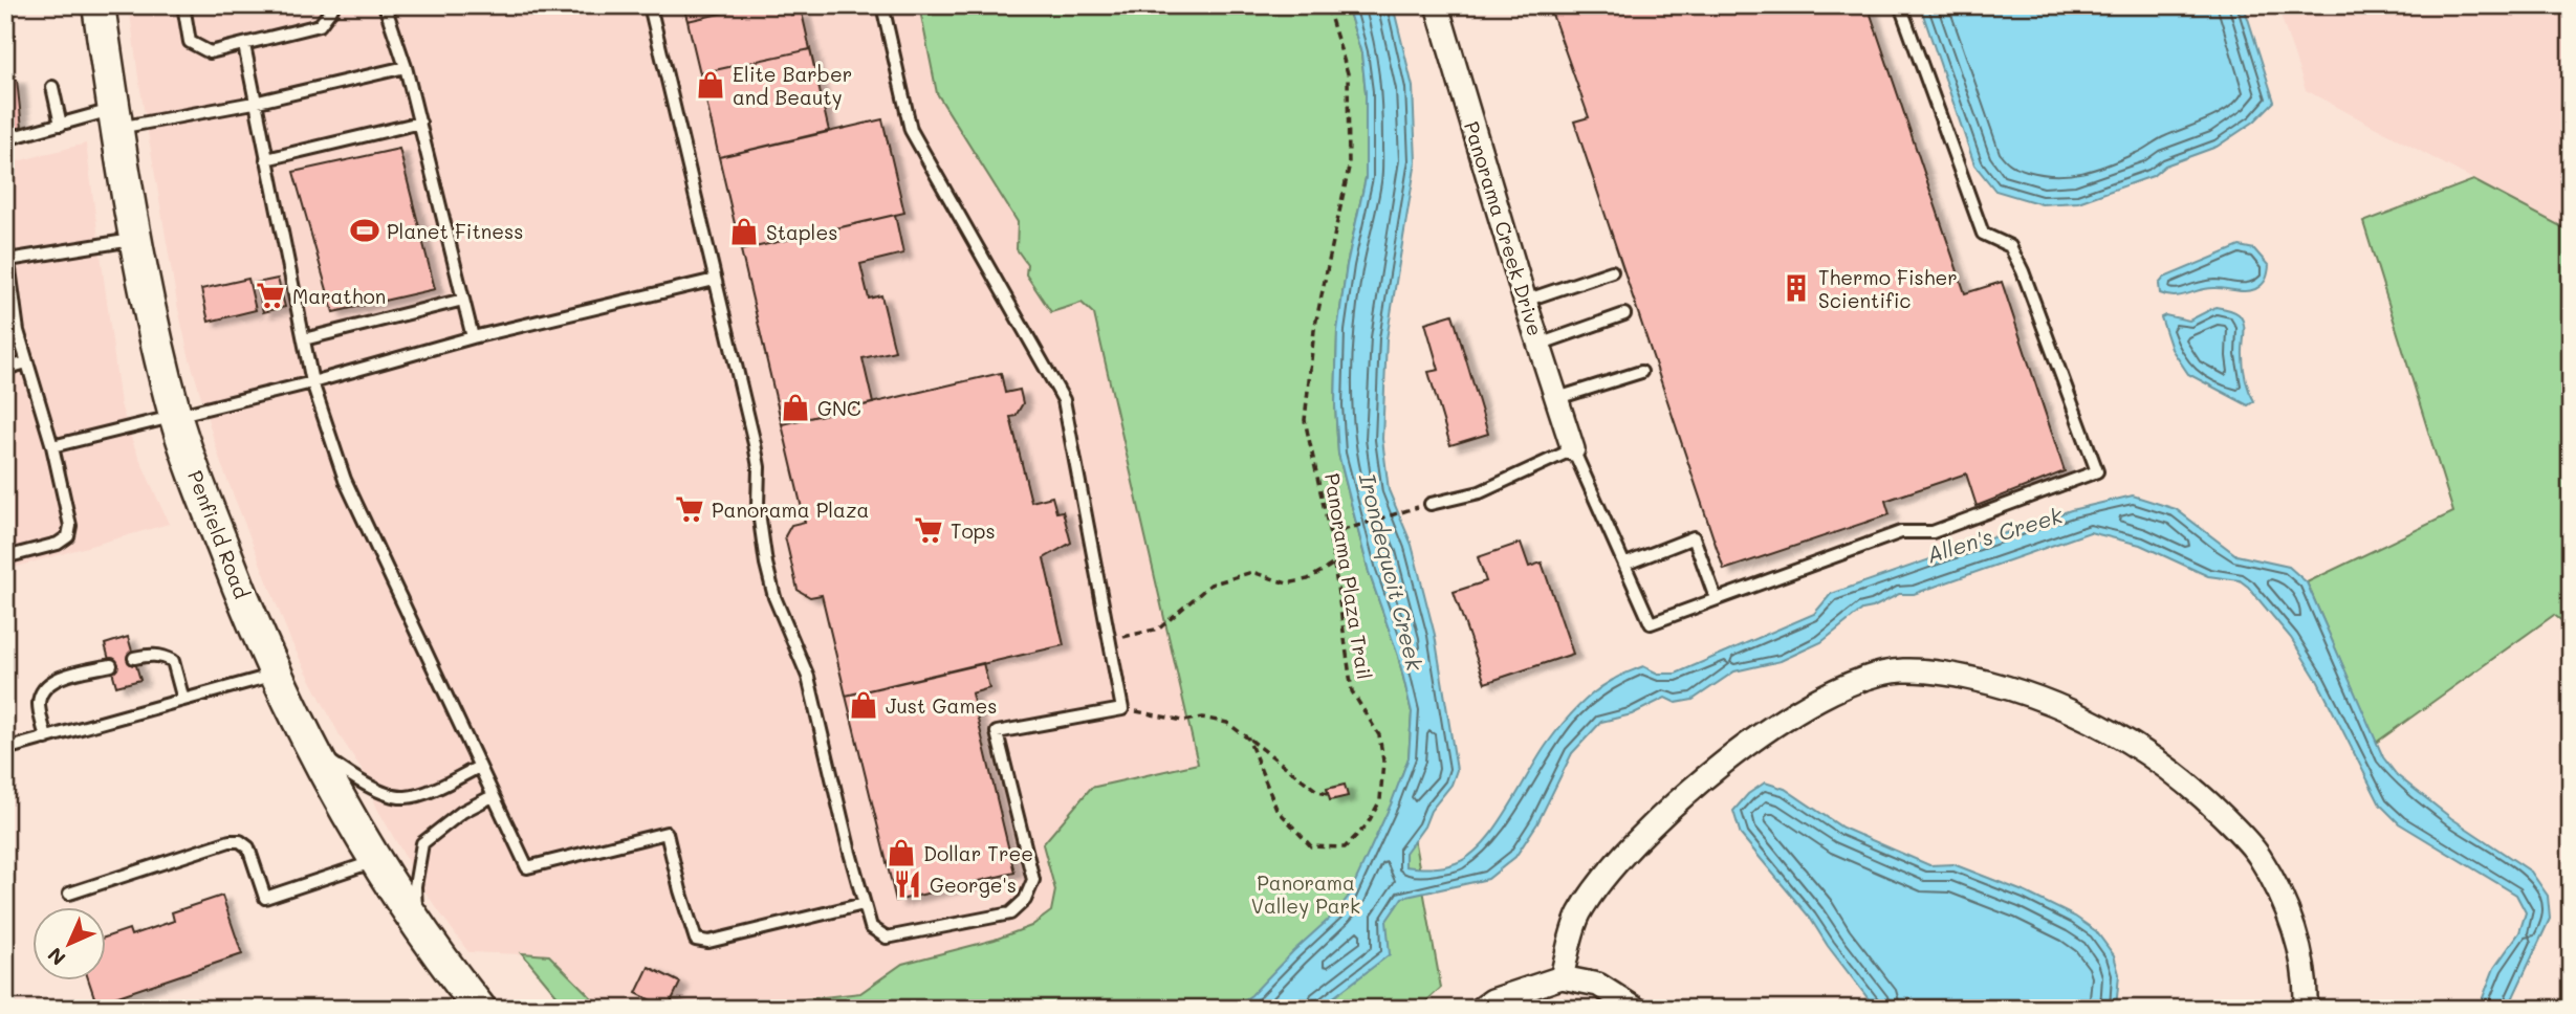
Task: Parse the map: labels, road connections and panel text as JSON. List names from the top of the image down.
{
  "streets": {
    "main road": ["Penfield Road"],
    "street": ["Panorama Creek Drive"],
    "path": ["Panorama Plaza Trail"]
  },
  "water": ["Allen's Creek", "Irondequoit Creek"],
  "parks": ["Panorama Valley Park"],
  "places": {
    "shop": [
      "Elite Barber and Beauty",
      "Staples",
      "GNC",
      "Just Games",
      "Dollar Tree"
    ],
    "sports": ["Planet Fitness"],
    "building": ["Thermo Fisher Scientific"],
    "supermarket": ["Marathon", "Panorama Plaza", "Tops"],
    "restaurant": ["George's"]
  },
  "north": "bottom left"
}
